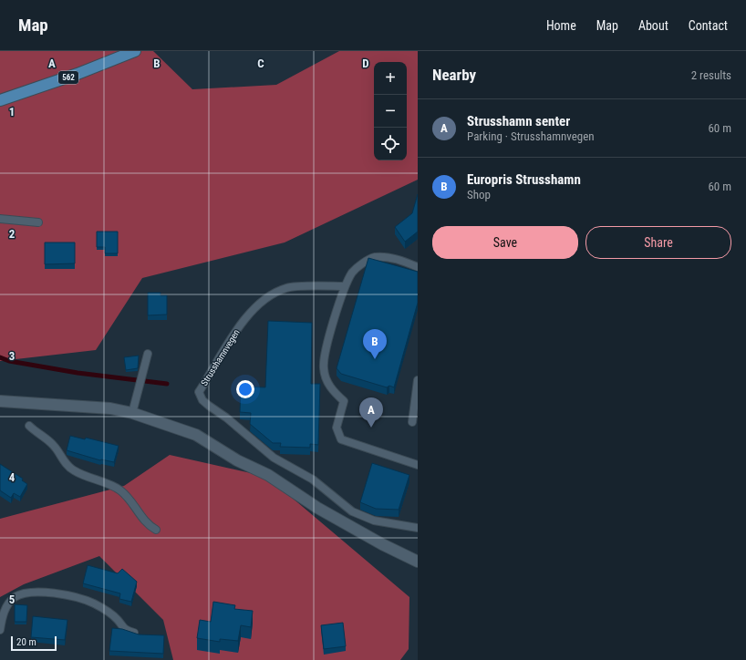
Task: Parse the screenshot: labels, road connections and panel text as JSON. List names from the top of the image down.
{
  "streets": {
    "main road": ["562"],
    "lane": ["Strusshamnvegen"]
  },
  "scale_bar": "20 m",
  "page": {
    "header": "Map",
    "nav": [
      "Home",
      "Map",
      "About",
      "Contact"
    ],
    "heading": ["Nearby", "2 results"],
    "map_buttons": ["+", "−"],
    "list": [
      {
        "mark": "A",
        "name": "Strusshamn senter",
        "note": "Parking · Strusshamnvegen",
        "value": "60 m"
      },
      {
        "mark": "B",
        "name": "Europris Strusshamn",
        "note": "Shop",
        "value": "60 m"
      }
    ],
    "buttons": ["Save", "Share"],
    "pins": ["B", "A"],
    "scale": "20 m"
  },
  "grid": {
    "columns": [
      "A",
      "B",
      "C",
      "D"
    ],
    "rows": [
      "1",
      "2",
      "3",
      "4",
      "5"
    ]
  }
}
